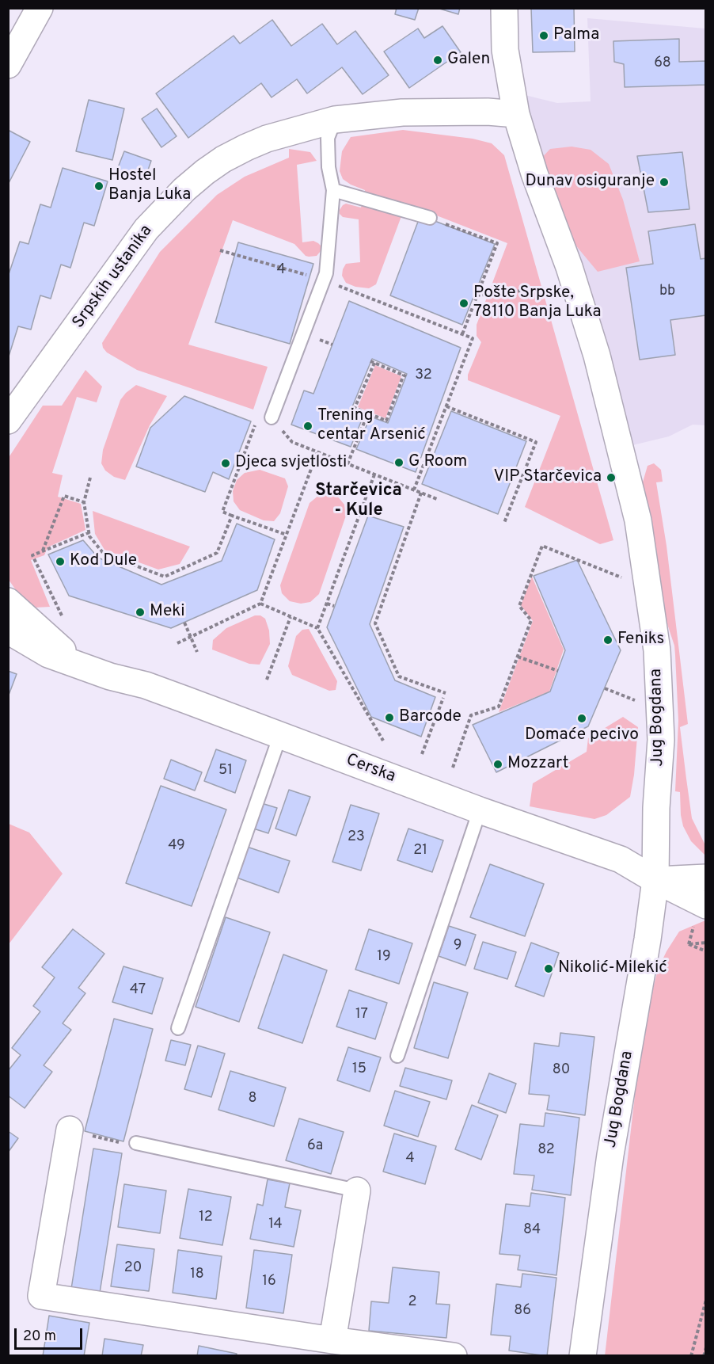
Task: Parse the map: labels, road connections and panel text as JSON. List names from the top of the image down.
{
  "streets": {
    "street": ["Srpskih ustanika", "Jug Bogdana", "Cerska"]
  },
  "crossings": [
    ["Srpskih ustanika", "Jug Bogdana"],
    ["Jug Bogdana", "Cerska"]
  ],
  "districts": ["Starčevica - Kule"],
  "places": [
    "Palma",
    "Galen",
    "Dunav osiguranje",
    "Hostel Banja Luka",
    "Pošte Srpske, 78110 Banja Luka",
    "Trening centar Arsenić",
    "G Room",
    "Djeca svjetlosti",
    "VIP Starčevica",
    "Kod Dule",
    "Meki",
    "Feniks",
    "Barcode",
    "Domaće pecivo",
    "Mozzart",
    "Nikolić-Milekić"
  ],
  "house_numbers": [
    "68",
    "4",
    "bb",
    "32",
    "51",
    "23",
    "49",
    "21",
    "9",
    "19",
    "47",
    "17",
    "15",
    "80",
    "8",
    "6a",
    "82",
    "4",
    "12",
    "14",
    "84",
    "20",
    "18",
    "16",
    "2",
    "86"
  ],
  "scale_bar": "20 m"
}
